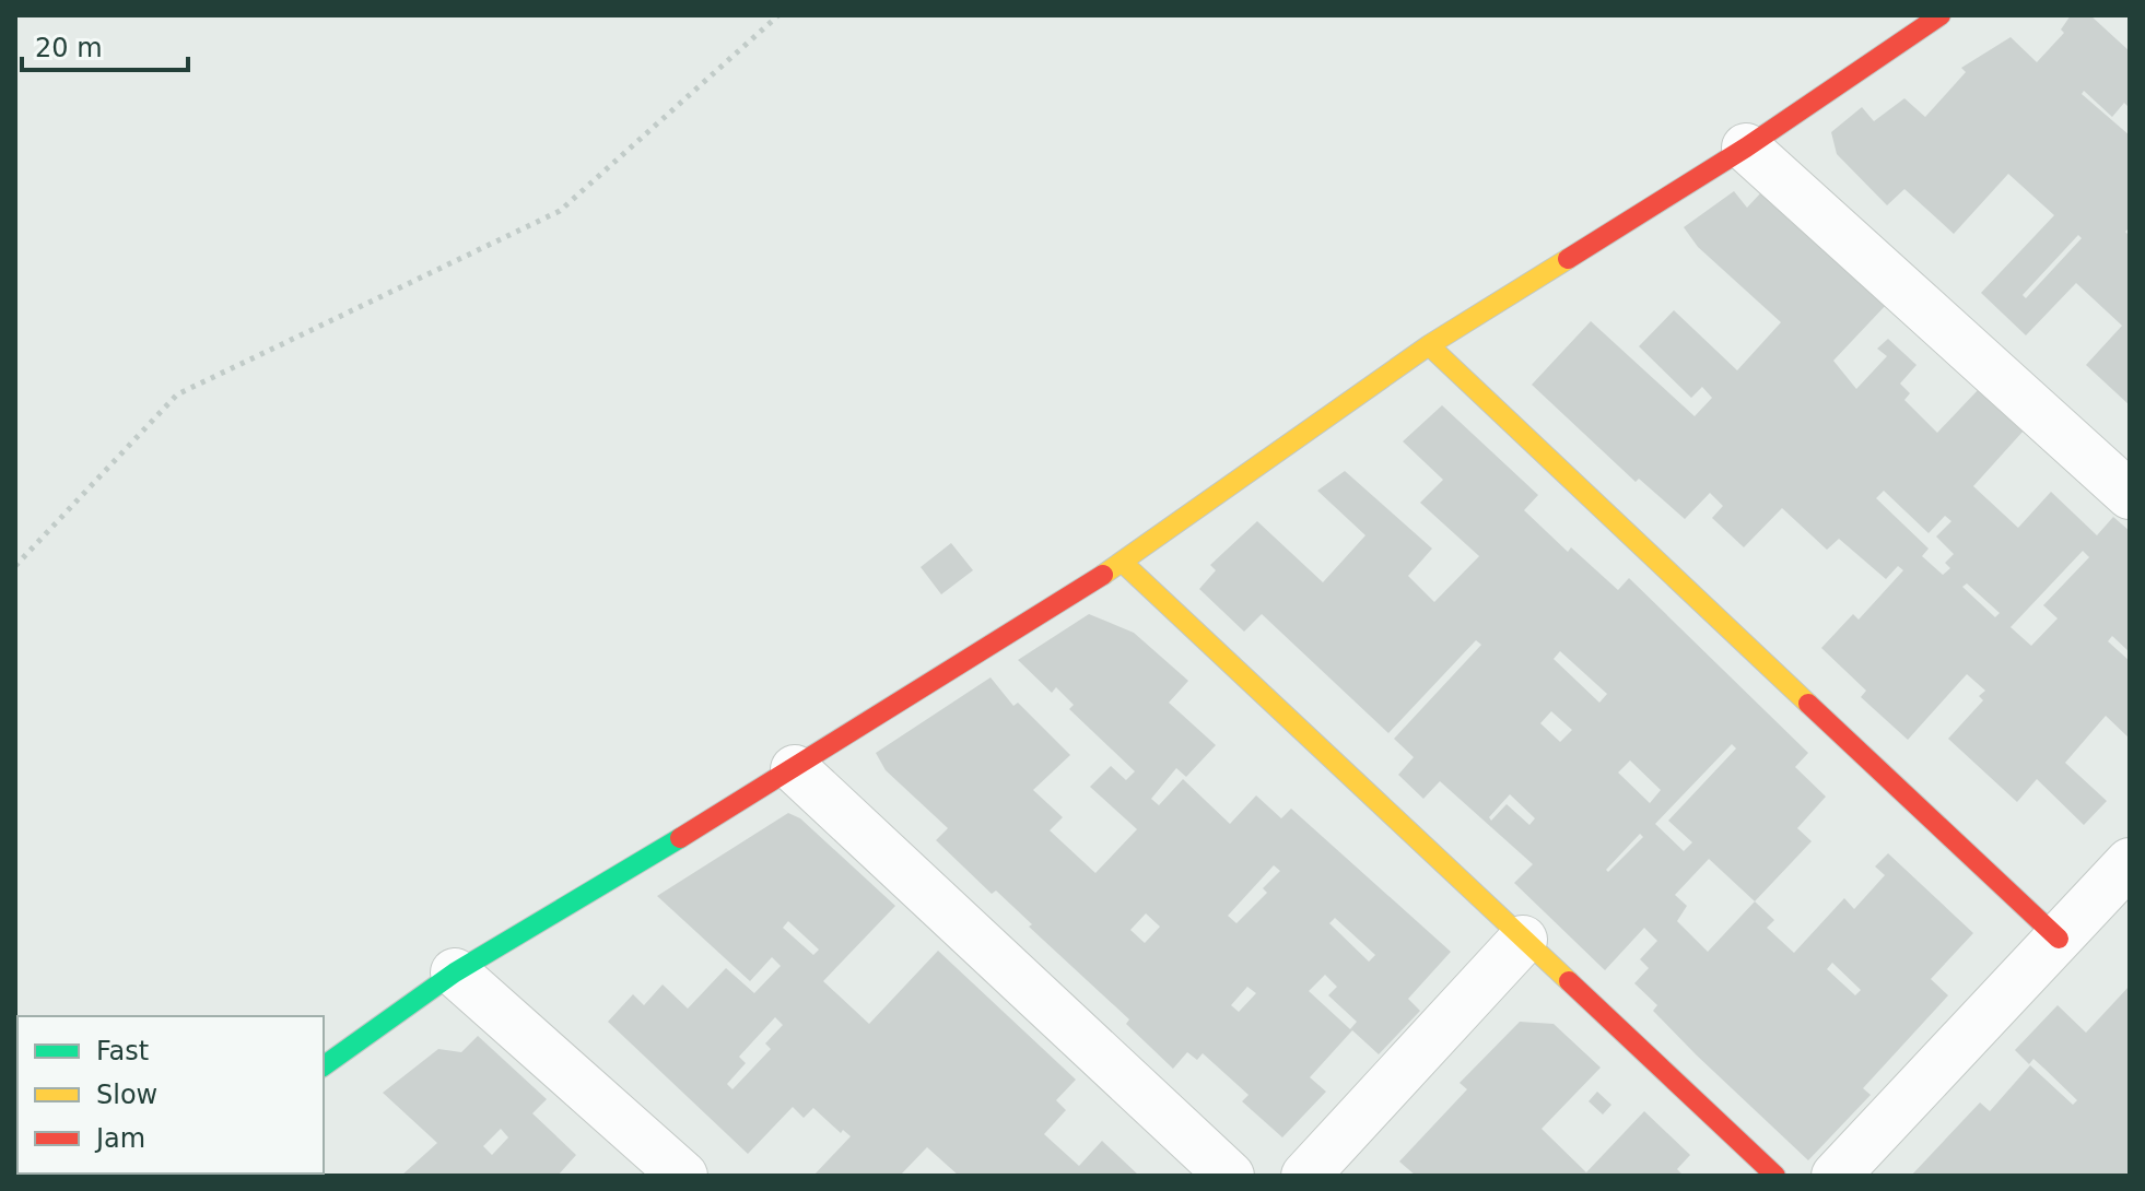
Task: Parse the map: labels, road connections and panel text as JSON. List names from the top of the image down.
{
  "legend": ["Fast", "Slow", "Jam"],
  "scale_bar": "20 m"
}
